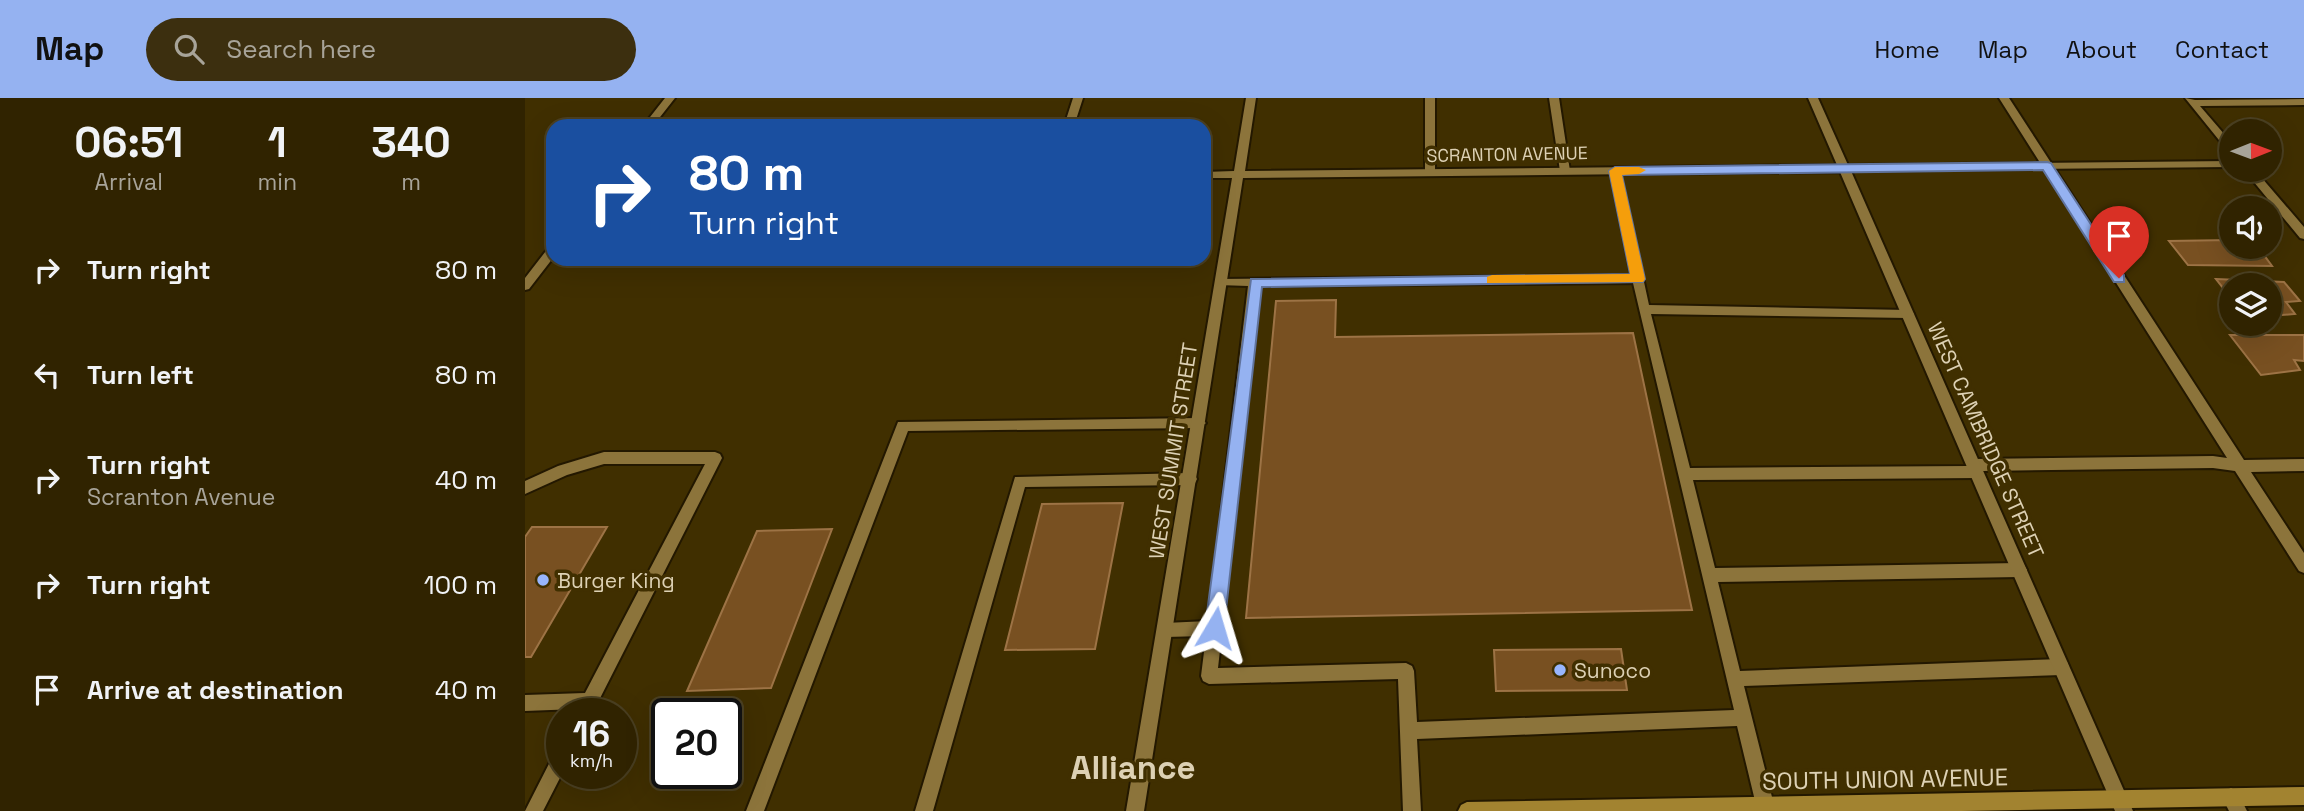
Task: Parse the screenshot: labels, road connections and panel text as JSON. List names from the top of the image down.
{
  "streets": {
    "main road": ["SOUTH UNION AVENUE"],
    "street": ["SCRANTON AVENUE", "WEST CAMBRIDGE STREET", "WEST SUMMIT STREET"]
  },
  "crossings": [
    ["SCRANTON AVENUE", "WEST CAMBRIDGE STREET"],
    ["SCRANTON AVENUE", "WEST SUMMIT STREET"],
    ["WEST CAMBRIDGE STREET", "SOUTH UNION AVENUE"]
  ],
  "districts": ["Alliance"],
  "places": ["Burger King", "Sunoco"],
  "north": "right",
  "page": {
    "header": "Map",
    "search": "Search here",
    "nav": [
      "Home",
      "Map",
      "About",
      "Contact"
    ],
    "eta": [
      "06:51",
      "Arrival",
      "1",
      "min",
      "340",
      "m"
    ],
    "turn": ["80 m", "Turn right"],
    "list": [
      {
        "name": "Turn right",
        "value": "80 m"
      },
      {
        "name": "Turn left",
        "value": "80 m"
      },
      {
        "name": "Turn right",
        "note": "Scranton Avenue",
        "value": "40 m"
      },
      {
        "name": "Turn right",
        "value": "100 m"
      },
      {
        "name": "Arrive at destination",
        "value": "40 m"
      }
    ],
    "speed": "16 km/h",
    "limit": "20"
  }
}
